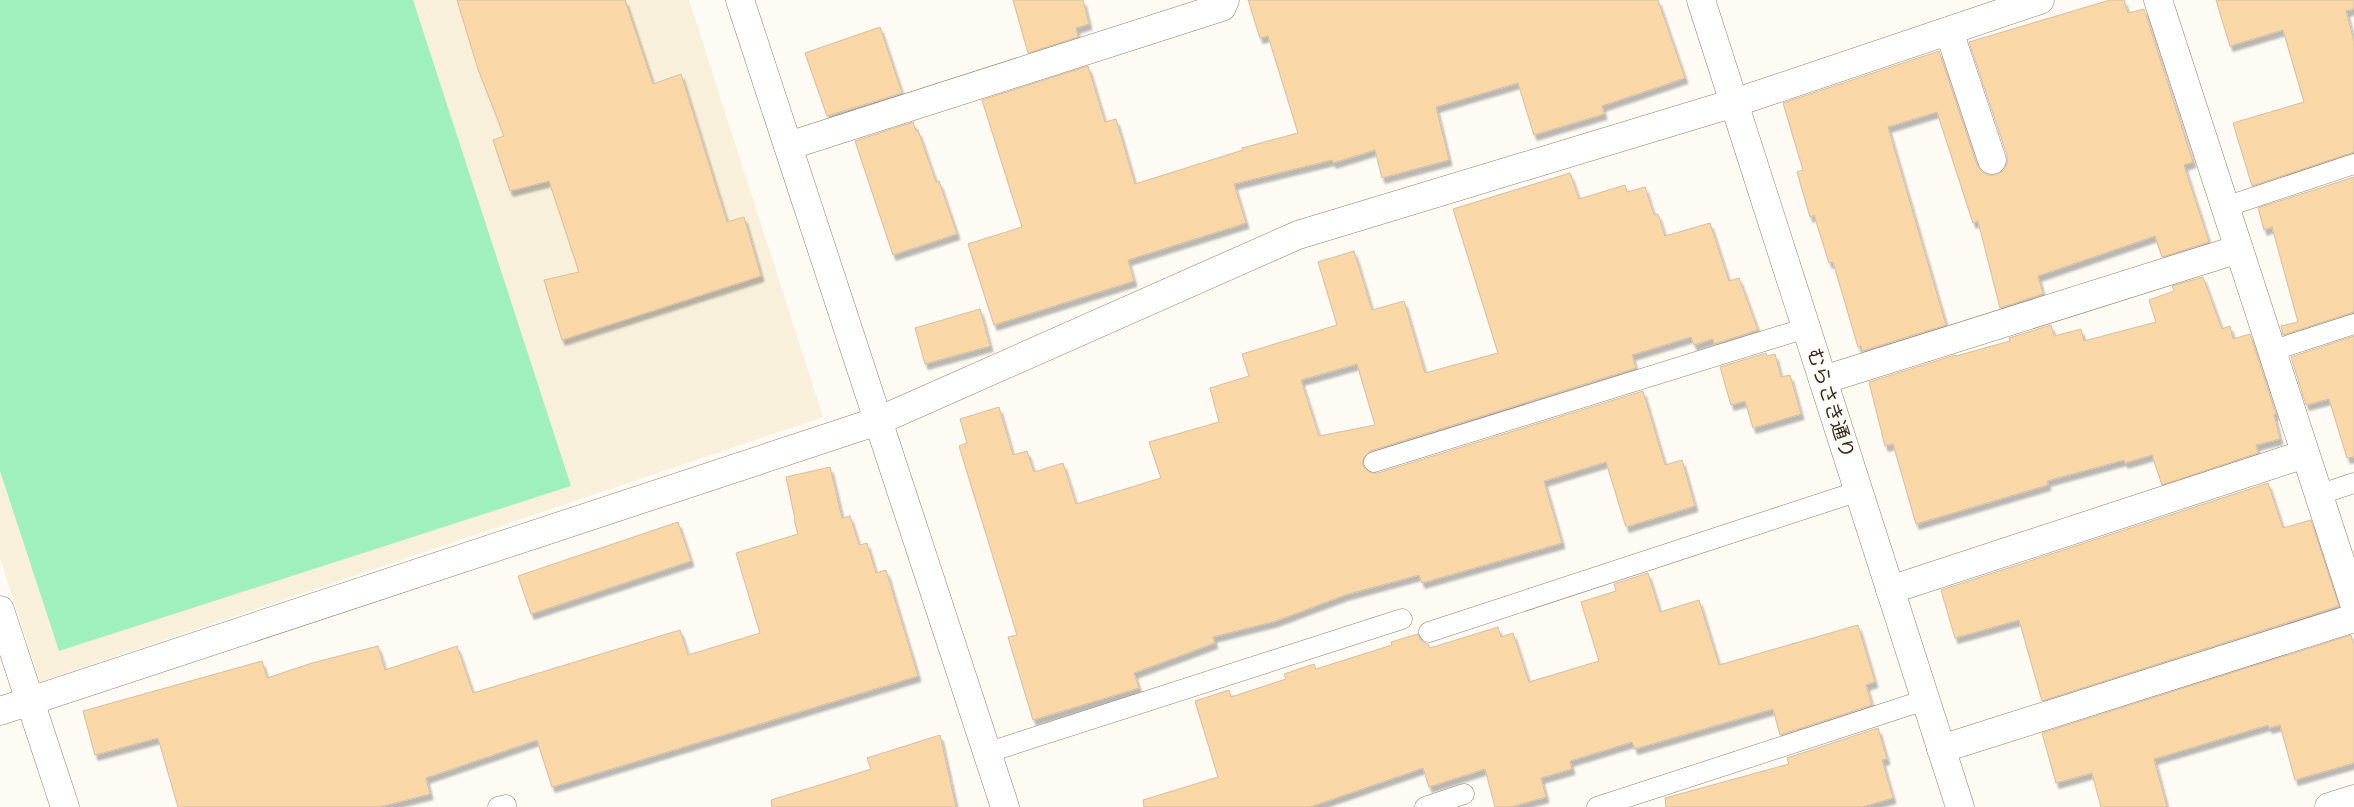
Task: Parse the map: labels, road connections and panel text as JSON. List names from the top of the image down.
{
  "streets": {
    "street": ["むらさき通り"]
  }
}
